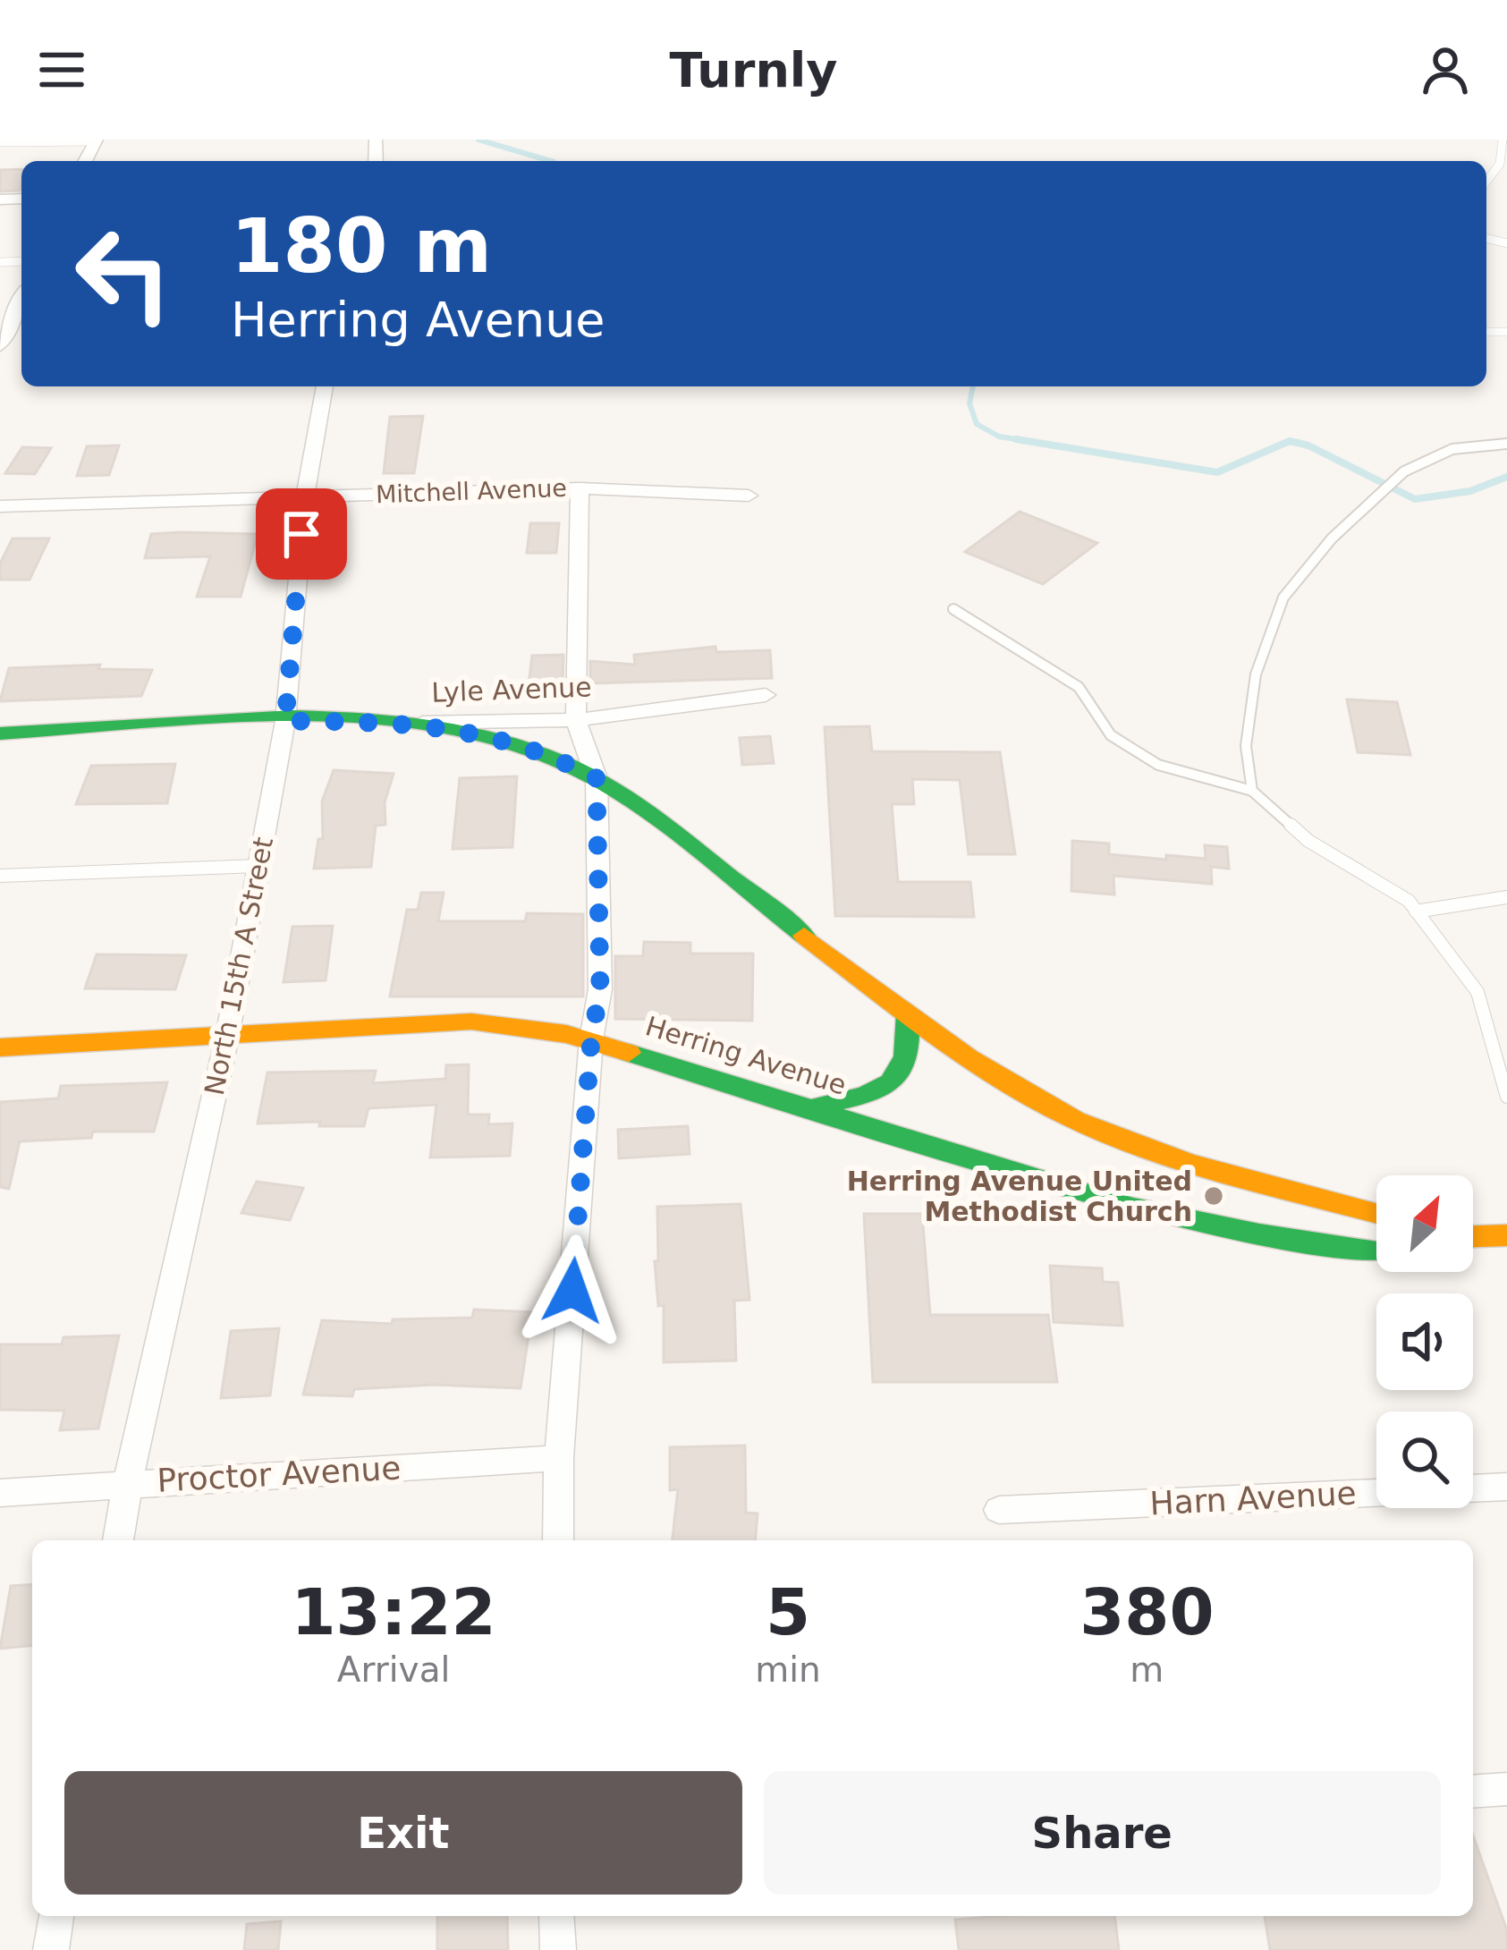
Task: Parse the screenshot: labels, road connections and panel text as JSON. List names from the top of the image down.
{
  "streets": {
    "main road": ["Lyle Avenue", "Herring Avenue"],
    "street": [
      "Mitchell Avenue",
      "North 15th A Street",
      "Proctor Avenue",
      "Harn Avenue"
    ]
  },
  "crossings": [
    ["Mitchell Avenue", "North 15th A Street"],
    ["Lyle Avenue", "North 15th A Street"],
    ["North 15th A Street", "Herring Avenue"],
    ["North 15th A Street", "Proctor Avenue"]
  ],
  "places": ["Herring Avenue United Methodist Church"],
  "north": "top right",
  "page": {
    "header": "Turnly",
    "turn": ["180 m", "Herring Avenue"],
    "eta": [
      "13:22",
      "Arrival",
      "5",
      "min",
      "380",
      "m"
    ],
    "buttons": ["Exit", "Share"]
  }
}
